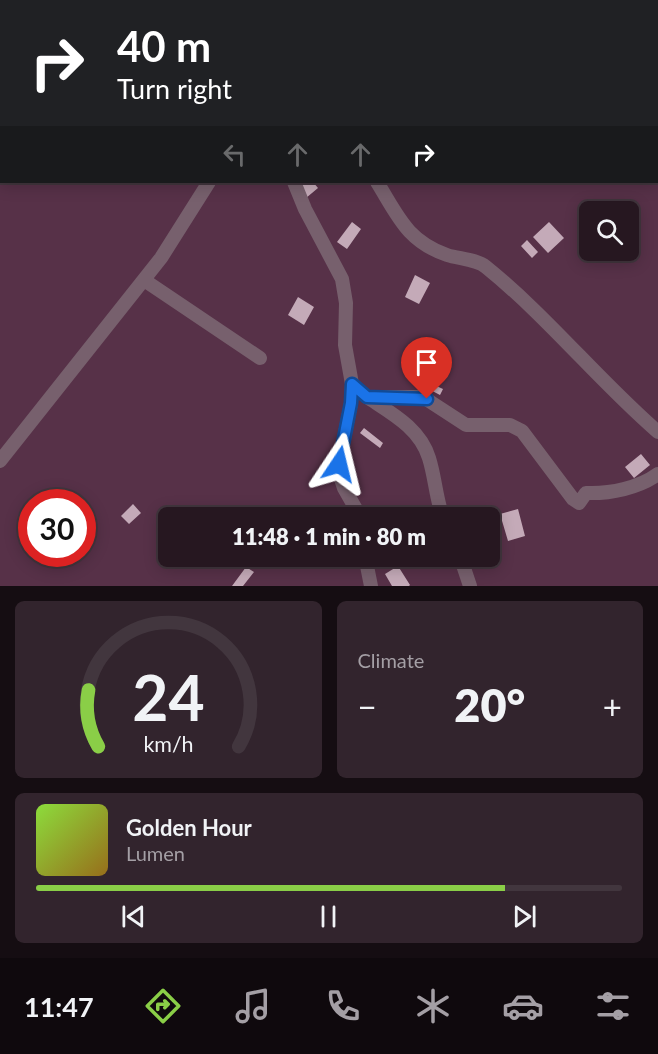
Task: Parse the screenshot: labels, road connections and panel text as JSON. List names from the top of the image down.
{
  "page": {
    "turn": ["40 m", "Turn right"],
    "limit": "30",
    "trip": "11:48 · 1 min · 80 m",
    "tile": "Climate",
    "heat": ["−", "20°", "+"],
    "song": ["Golden Hour", "Lumen"],
    "tabs": "11:47",
    "gauge": ["24", "km/h"]
  }
}
